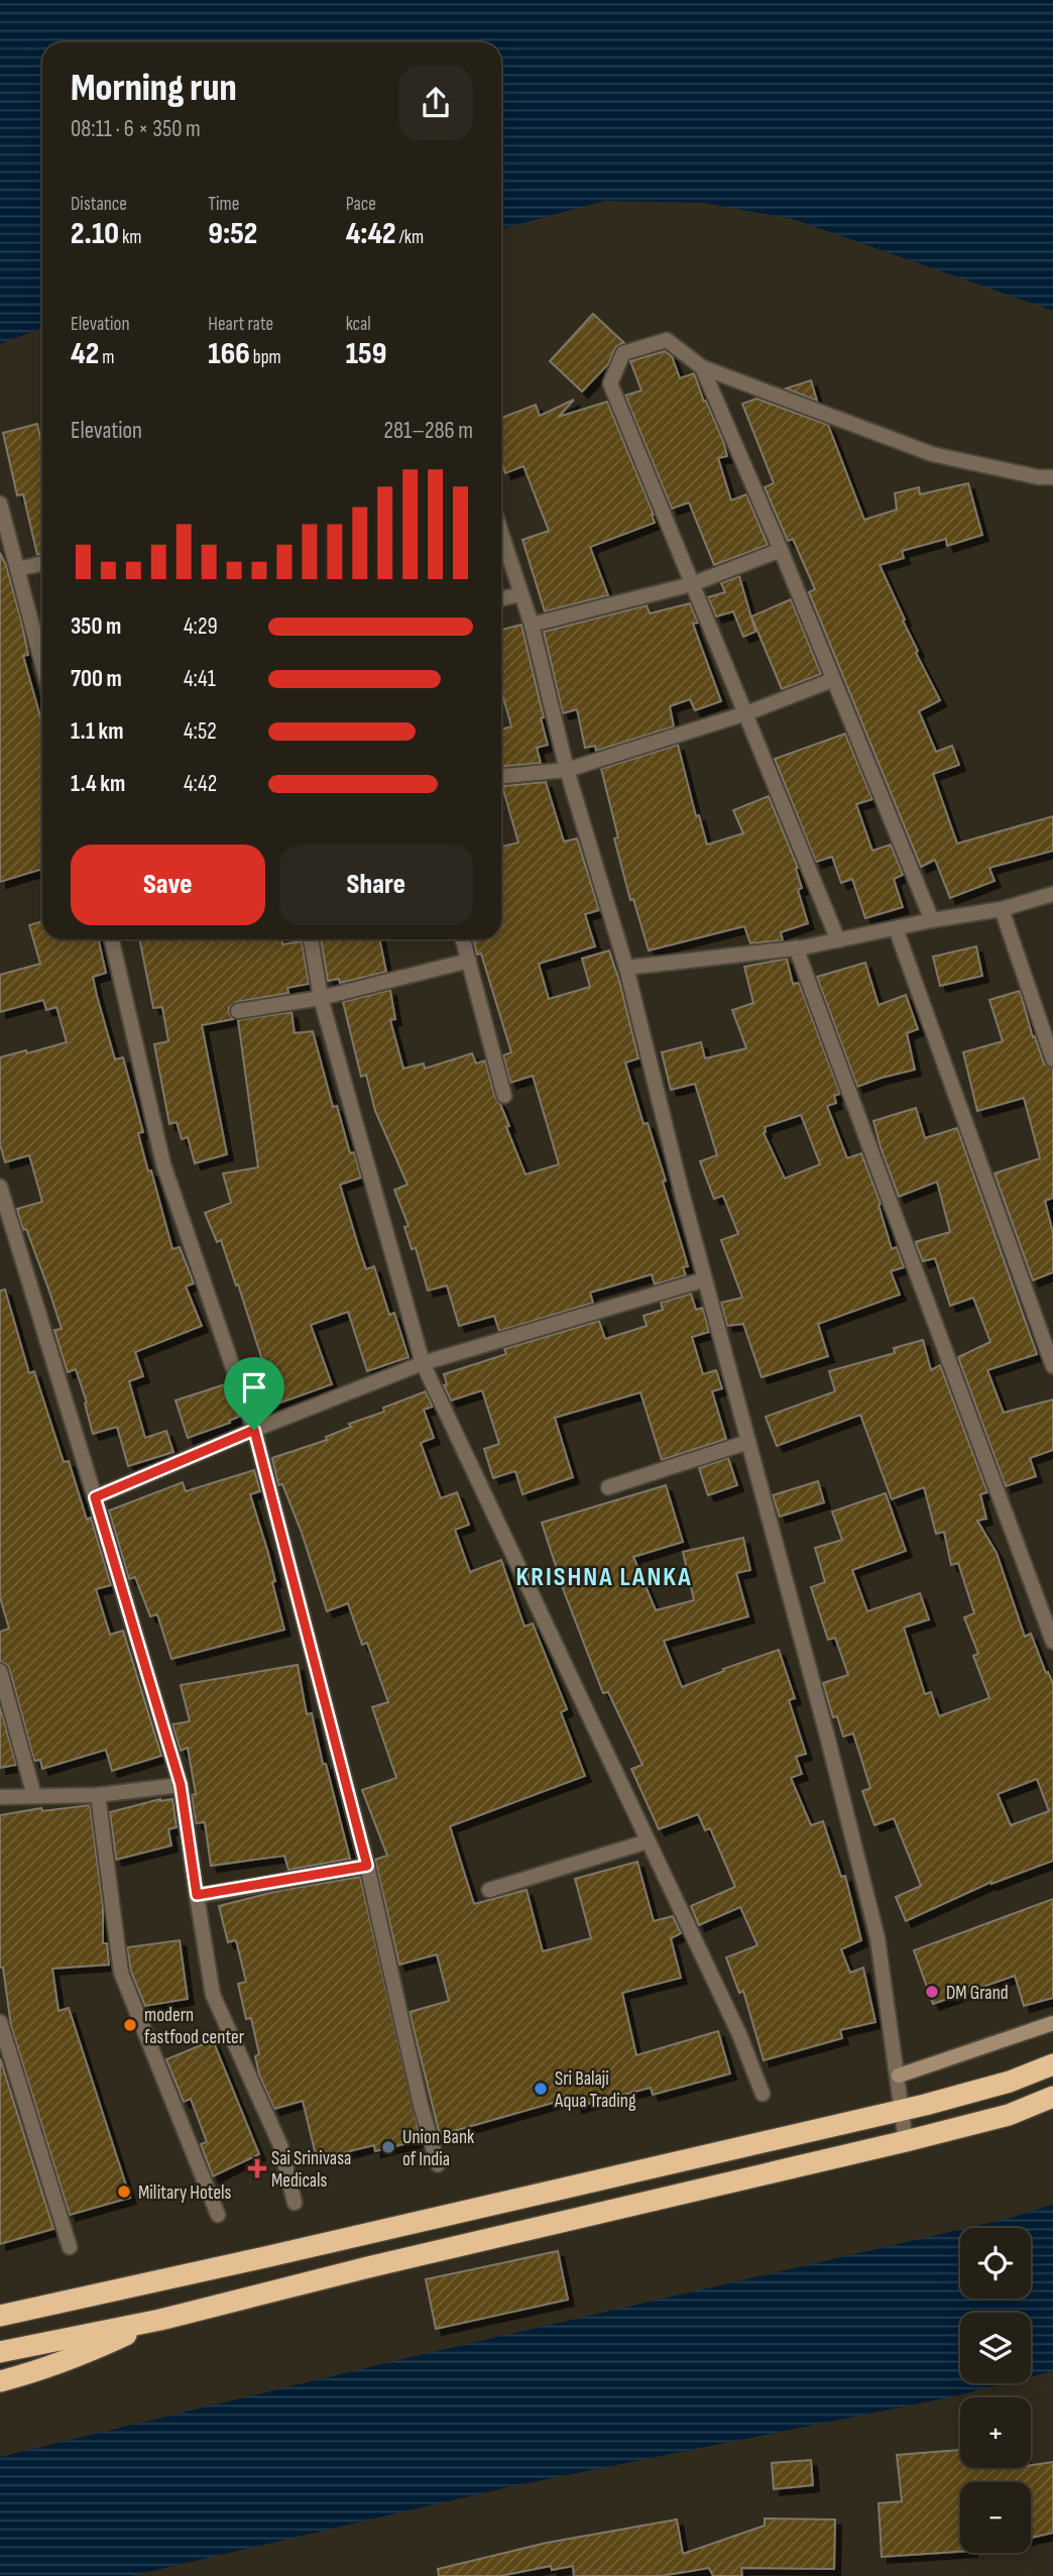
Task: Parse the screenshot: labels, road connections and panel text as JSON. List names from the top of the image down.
{
  "districts": ["KRISHNA LANKA"],
  "places": {
    "other": [
      "DM Grand",
      "modern fastfood center",
      "Sri Balaji Aqua Trading",
      "Union Bank of India",
      "Military Hotels"
    ],
    "health": ["Sai Srinivasa Medicals"]
  },
  "page": {
    "heading": ["Morning run", "08:11 · 6 × 350 m"],
    "stats": [
      ["Distance", "2.10 km"],
      ["Time", "9:52"],
      ["Pace", "4:42 /km"],
      ["Elevation", "42 m"],
      ["Heart rate", "166 bpm"],
      ["kcal", "159"]
    ],
    "chart": ["Elevation", "281–286 m"],
    "list": [
      {
        "name": "350 m",
        "note": "4:29"
      },
      {
        "name": "700 m",
        "note": "4:41"
      },
      {
        "name": "1.1 km",
        "note": "4:52"
      },
      {
        "name": "1.4 km",
        "note": "4:42"
      }
    ],
    "buttons": ["Save", "Share"],
    "map_buttons": ["+", "−"]
  }
}
